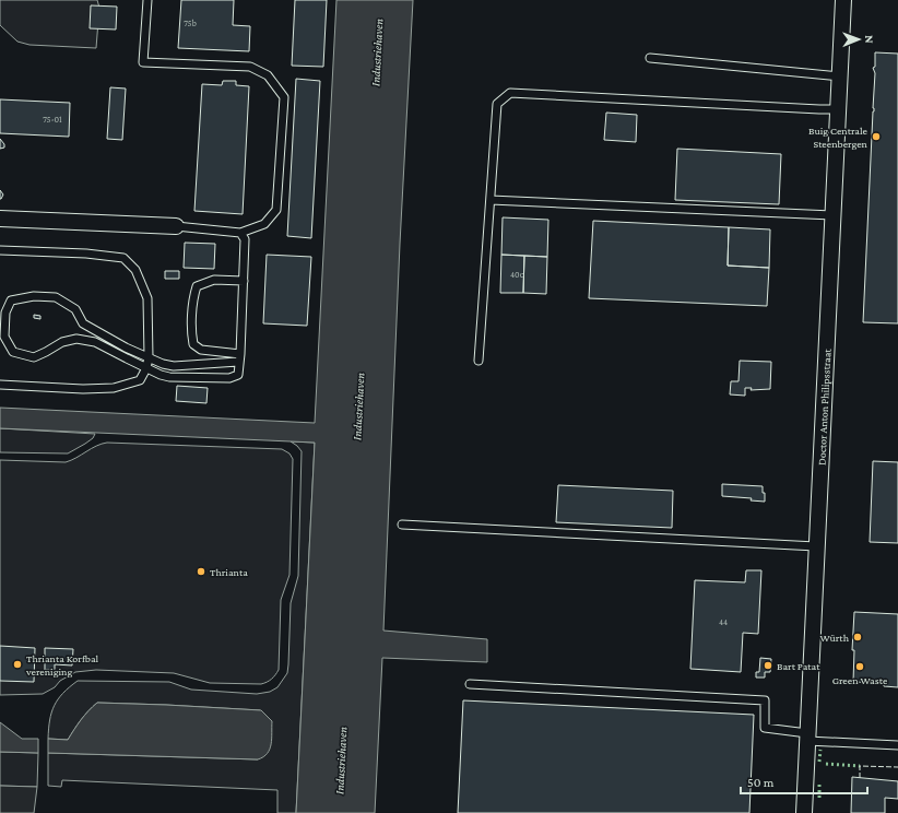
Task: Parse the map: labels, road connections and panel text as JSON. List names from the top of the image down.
{
  "streets": {
    "street": ["Doctor Anton Philipsstraat"]
  },
  "water": ["Industriehaven"],
  "places": [
    "Buig Centrale Steenbergen",
    "Thrianta",
    "Würth",
    "Thrianta Korfbal vereniging",
    "Bart Patat",
    "Green Waste"
  ],
  "house_numbers": [
    "75b",
    "75-01",
    "40c",
    "44"
  ],
  "scale_bar": "50 m",
  "north": "right"
}
